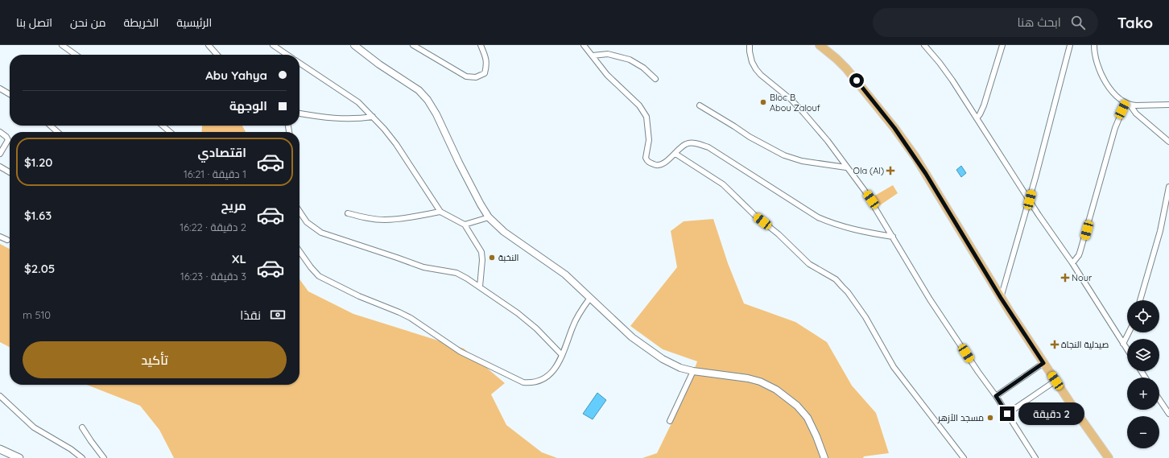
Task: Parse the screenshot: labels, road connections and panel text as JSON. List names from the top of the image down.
{
  "places": {
    "other": ["Bloc B Abou Zalouf", "النخبة", "مسجد الأزهر"],
    "health": ["Ola (Al)", "Nour", "صيدلية النجاة"]
  },
  "page": {
    "header": "Tako",
    "search": "ابحث هنا",
    "nav": [
      "الرئيسية",
      "الخريطة",
      "من نحن",
      "اتصل بنا"
    ],
    "banner": ["Abu Yahya", "الوجهة"],
    "list": [
      {
        "name": "اقتصادي",
        "note": "1 دقيقة · 16:21",
        "value": "$1.20"
      },
      {
        "name": "مريح",
        "note": "2 دقيقة · 16:22",
        "value": "$1.63"
      },
      {
        "name": "XL",
        "note": "3 دقيقة · 16:23",
        "value": "$2.05"
      }
    ],
    "pay": ["نقدًا", "510 m"],
    "map_buttons": ["+", "−"],
    "buttons": "تأكيد",
    "bubble": "2 دقيقة"
  }
}
